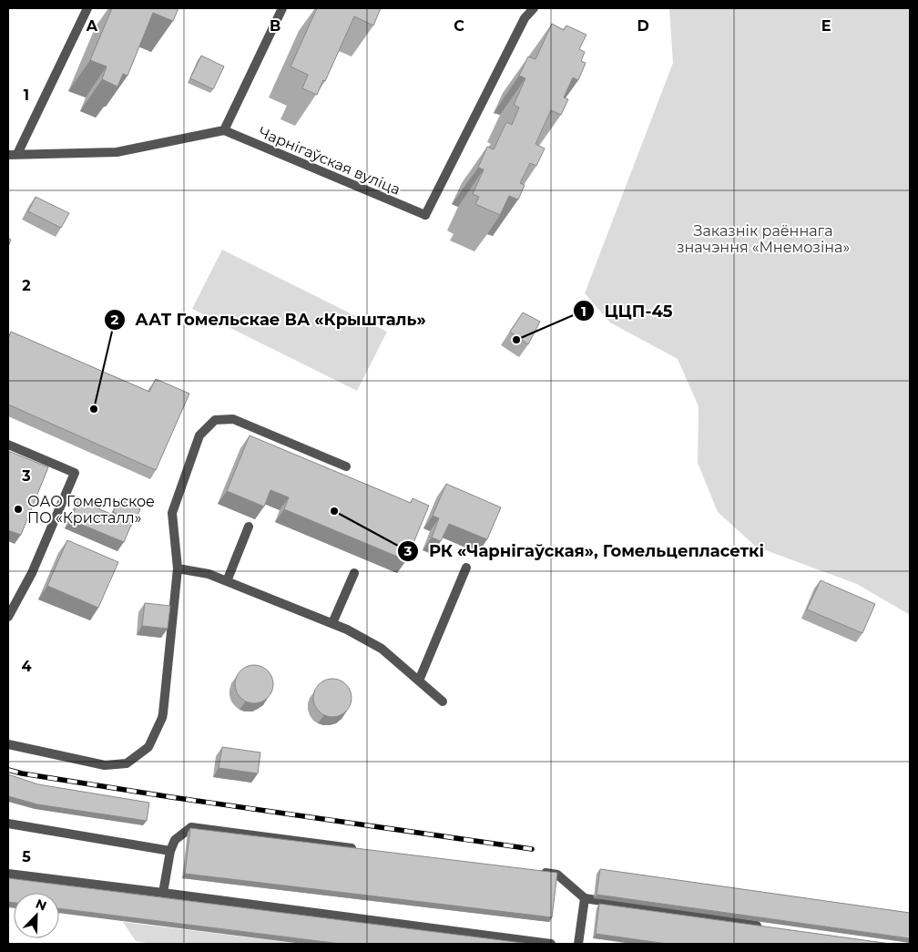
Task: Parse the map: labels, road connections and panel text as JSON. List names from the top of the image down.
{
  "streets": {
    "street": ["Чарнігаўская вуліца"]
  },
  "parks": ["Заказнік раённага значэння «Мнемозіна»"],
  "places": [
    "ЦЦП-45",
    "ААТ Гомельскае ВА «Крышталь»",
    "ОАО Гомельское ПО «Кристалл»",
    "РК «Чарнігаўская», Гомельцепласеткі"
  ],
  "north": "top right",
  "grid": {
    "columns": [
      "A",
      "B",
      "C",
      "D",
      "E"
    ],
    "rows": [
      "1",
      "2",
      "3",
      "4",
      "5"
    ]
  }
}
